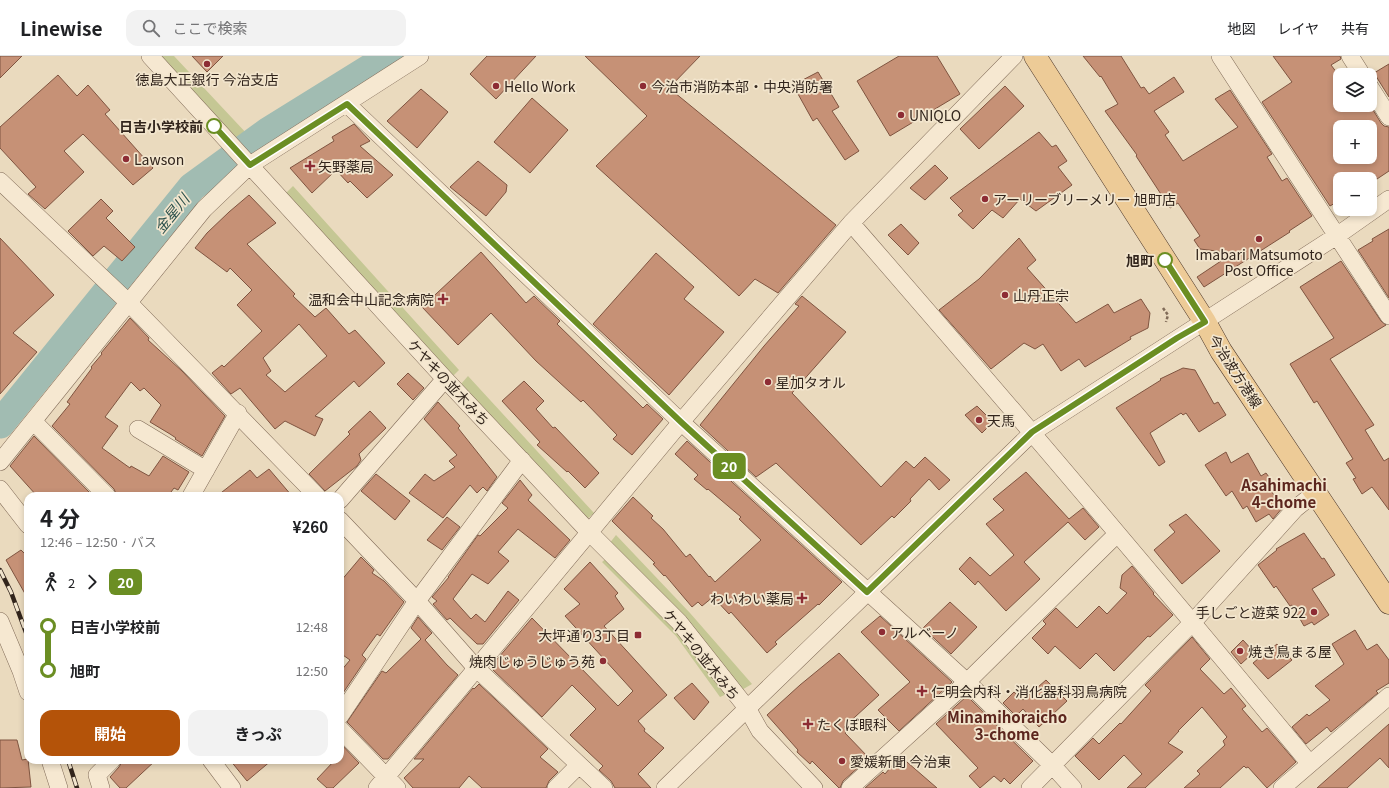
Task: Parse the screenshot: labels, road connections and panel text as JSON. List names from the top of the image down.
{
  "streets": {
    "main road": ["今治波方港線"],
    "street": ["ケヤキの並木みち"]
  },
  "districts": ["Asahimachi 4-chome", "Minamihoraicho 3-chome"],
  "water": ["金星川"],
  "places": {
    "other": [
      "徳島大正銀行 今治支店",
      "Hello Work",
      "今治市消防本部・中央消防署",
      "UNIQLO",
      "日吉小学校前",
      "Lawson",
      "アーリーブリーメリー 旭町店",
      "Imabari Matsumoto Post Office",
      "旭町",
      "山丹正宗",
      "星加タオル",
      "天馬",
      "手しごと遊菜 922",
      "アルベーノ",
      "焼き鳥まる屋",
      "焼肉じゅうじゅう苑",
      "愛媛新聞 今治東"
    ],
    "health": [
      "矢野薬局",
      "温和会中山記念病院",
      "わいわい薬局",
      "仁明会内科・消化器科羽鳥病院",
      "たくぼ眼科"
    ],
    "transit": ["大坪通り3丁目"]
  },
  "lines": ["bus line 20"],
  "page": {
    "header": "Linewise",
    "search": "ここで検索",
    "nav": ["地図", "レイヤ", "共有"],
    "on_map": "20",
    "map_buttons": ["+", "−"],
    "heading": ["4 分", "12:46 – 12:50 · バス", "¥260"],
    "legs": ["2", "20"],
    "list": [
      {
        "name": "日吉小学校前",
        "value": "12:48"
      },
      {
        "name": "旭町",
        "value": "12:50"
      }
    ],
    "buttons": ["開始", "きっぷ"]
  }
}
